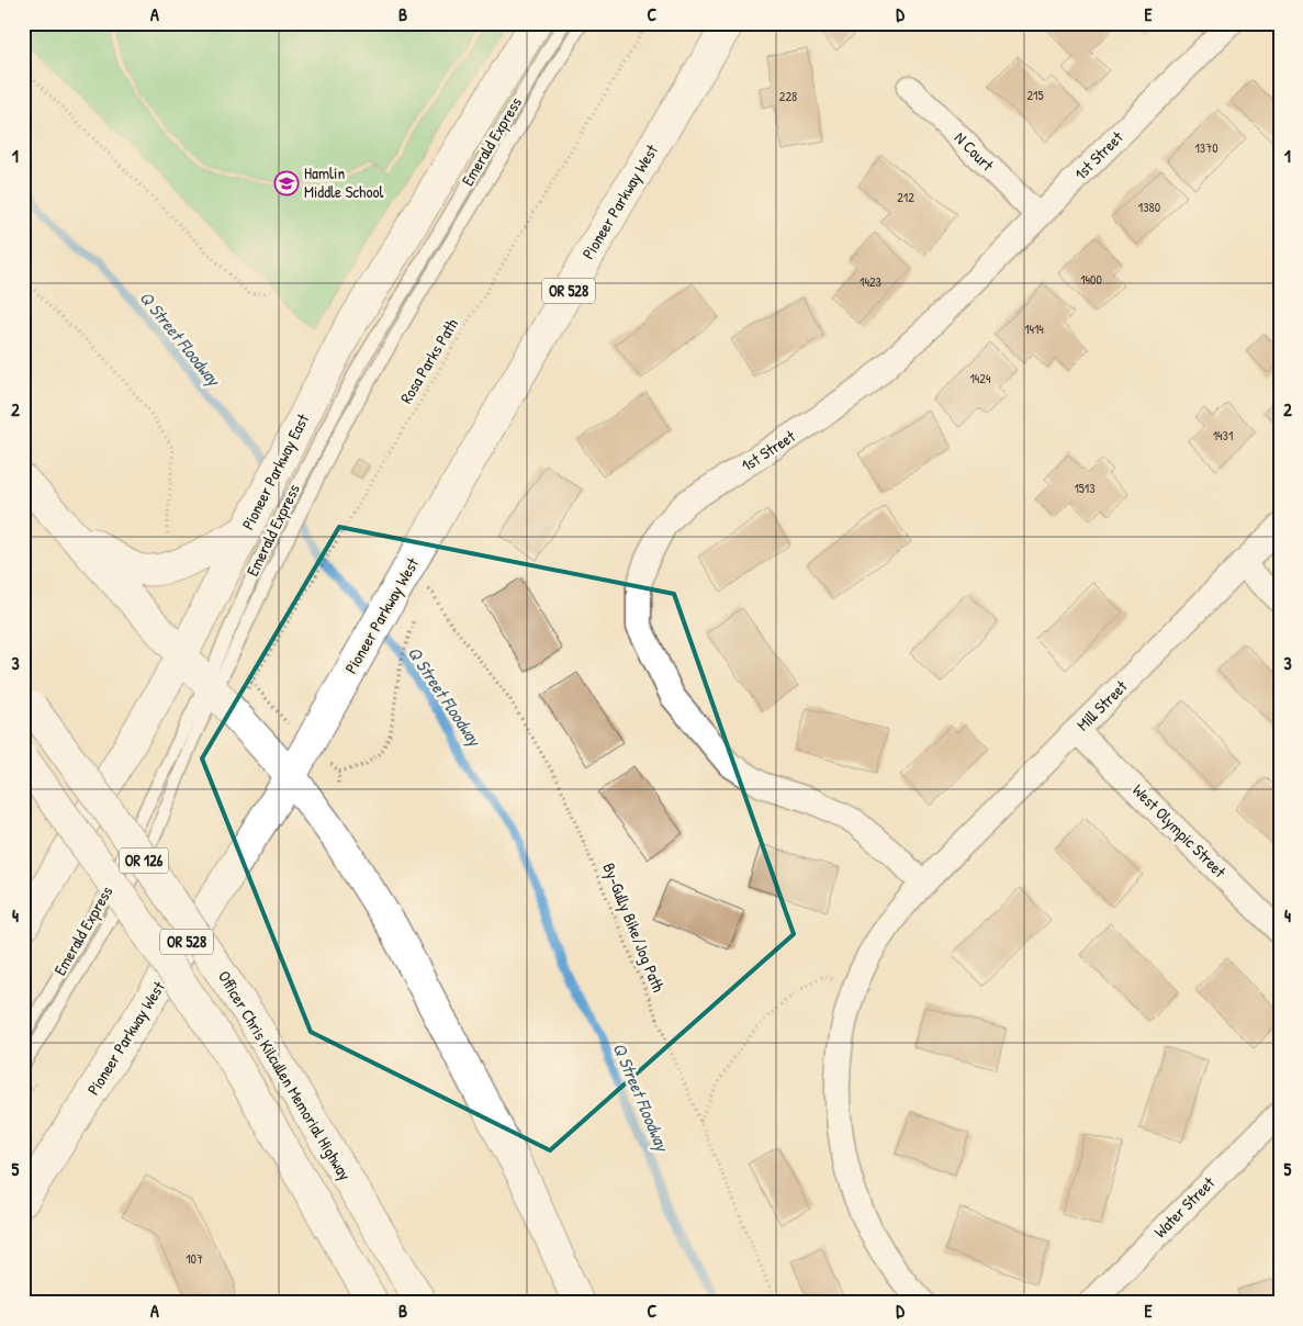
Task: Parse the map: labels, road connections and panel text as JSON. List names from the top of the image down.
{
  "streets": {
    "main road": [
      "Pioneer Parkway West",
      "OR 528",
      "Pioneer Parkway East",
      "OR 126",
      "Officer Chris Kilcullen Memorial Highway"
    ],
    "street": [
      "N Court",
      "1st Street",
      "Mill Street",
      "West Olympic Street",
      "Water Street"
    ],
    "lane": ["Emerald Express"],
    "path": ["Rosa Parks Path", "By-Gully Bike/Jog Path"]
  },
  "crossings": [
    ["Emerald Express", "Rosa Parks Path"],
    ["N Court", "1st Street"],
    ["1st Street", "Mill Street"],
    ["Mill Street", "West Olympic Street"]
  ],
  "water": ["Q Street Floodway"],
  "places": {
    "school or university": ["Hamlin Middle School"]
  },
  "house_numbers": [
    "215",
    "228",
    "1370",
    "212",
    "1380",
    "1400",
    "1423",
    "1414",
    "1424",
    "1431",
    "1513",
    "107"
  ],
  "grid": {
    "columns": [
      "A",
      "B",
      "C",
      "D",
      "E"
    ],
    "rows": [
      "1",
      "2",
      "3",
      "4",
      "5"
    ]
  }
}
